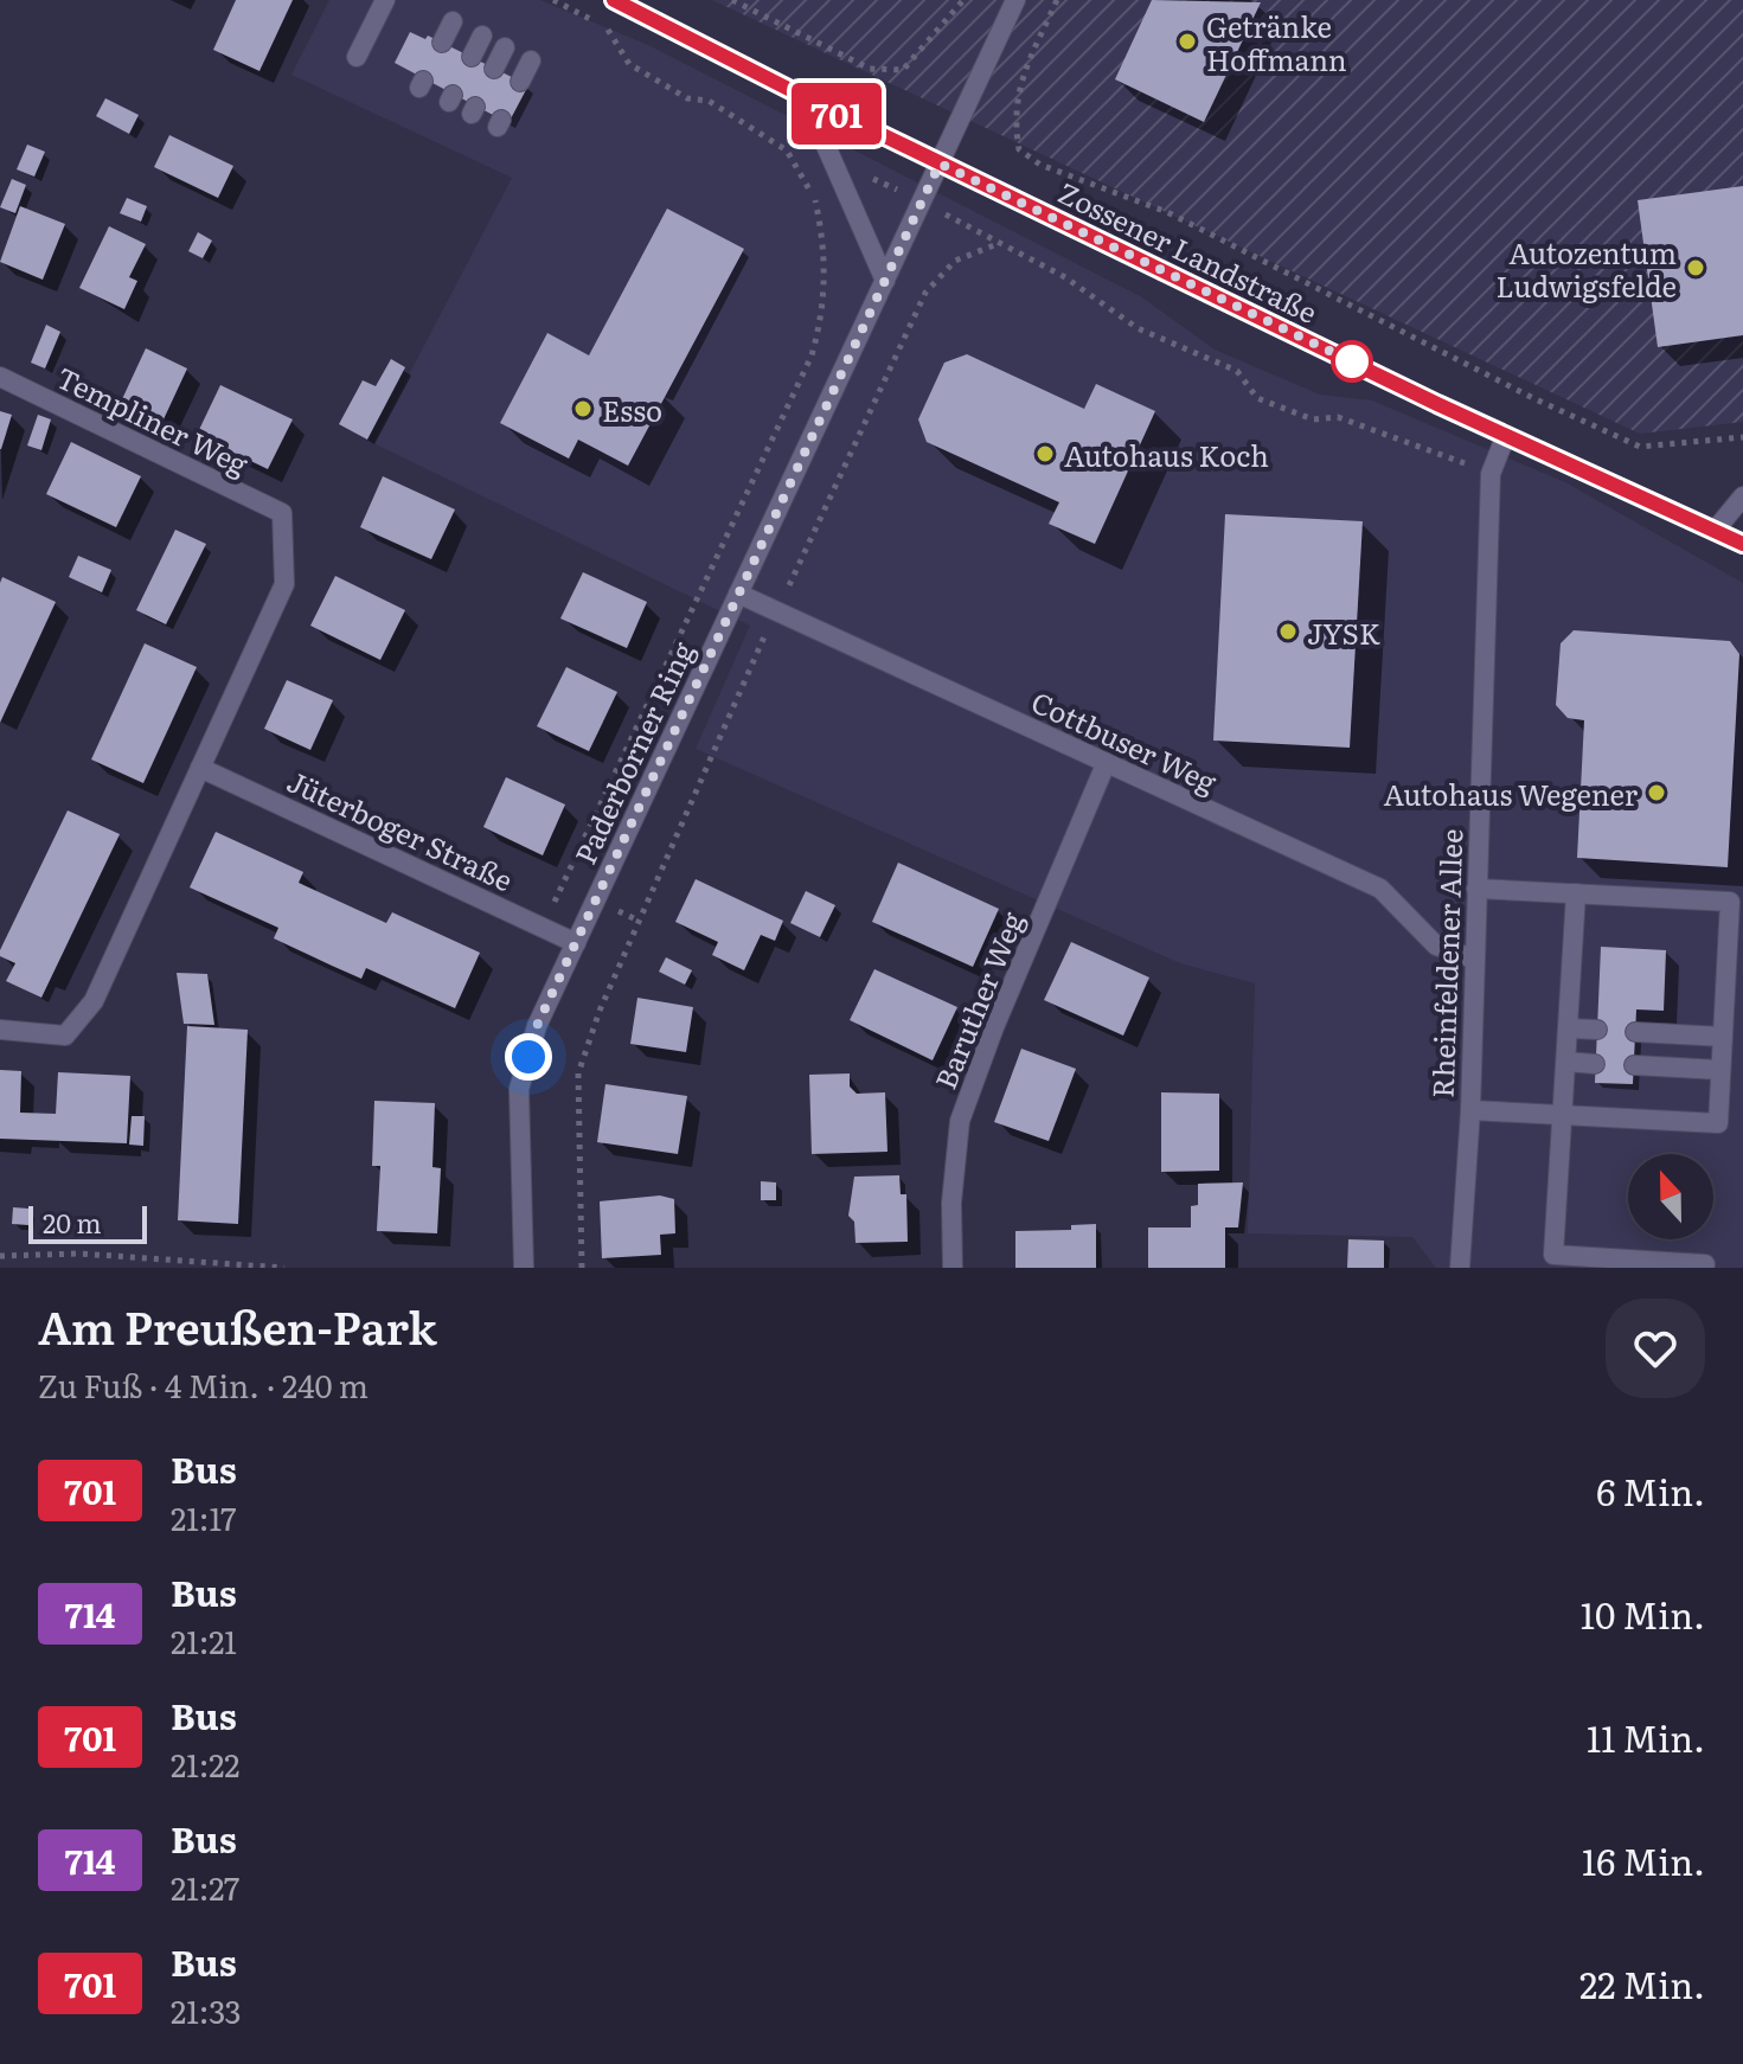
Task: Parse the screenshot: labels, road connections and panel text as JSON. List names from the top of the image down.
{
  "streets": {
    "main road": ["Zossener Landstraße"],
    "street": [
      "Templiner Weg",
      "Cottbuser Weg",
      "Paderborner Ring",
      "Jüterboger Straße",
      "Rheinfeldener Allee",
      "Baruther Weg"
    ]
  },
  "crossings": [
    ["Zossener Landstraße", "Paderborner Ring"],
    ["Zossener Landstraße", "Rheinfeldener Allee"],
    ["Templiner Weg", "Jüterboger Straße"],
    ["Cottbuser Weg", "Paderborner Ring"],
    ["Cottbuser Weg", "Rheinfeldener Allee"],
    ["Cottbuser Weg", "Baruther Weg"],
    ["Paderborner Ring", "Jüterboger Straße"]
  ],
  "places": [
    "Getränke Hoffmann",
    "Autozentum Ludwigsfelde",
    "Esso",
    "Autohaus Koch",
    "JYSK",
    "Autohaus Wegener"
  ],
  "lines": ["bus line 701"],
  "scale_bar": "20 m",
  "north": "top",
  "page": {
    "on_map": "701",
    "scale": "20 m",
    "heading": ["Am Preußen-Park", "Zu Fuß · 4 Min. · 240 m"],
    "list": [
      {
        "mark": "701",
        "name": "Bus",
        "note": "21:17",
        "value": "6 Min."
      },
      {
        "mark": "714",
        "name": "Bus",
        "note": "21:21",
        "value": "10 Min."
      },
      {
        "mark": "701",
        "name": "Bus",
        "note": "21:22",
        "value": "11 Min."
      },
      {
        "mark": "714",
        "name": "Bus",
        "note": "21:27",
        "value": "16 Min."
      },
      {
        "mark": "701",
        "name": "Bus",
        "note": "21:33",
        "value": "22 Min."
      }
    ]
  }
}
